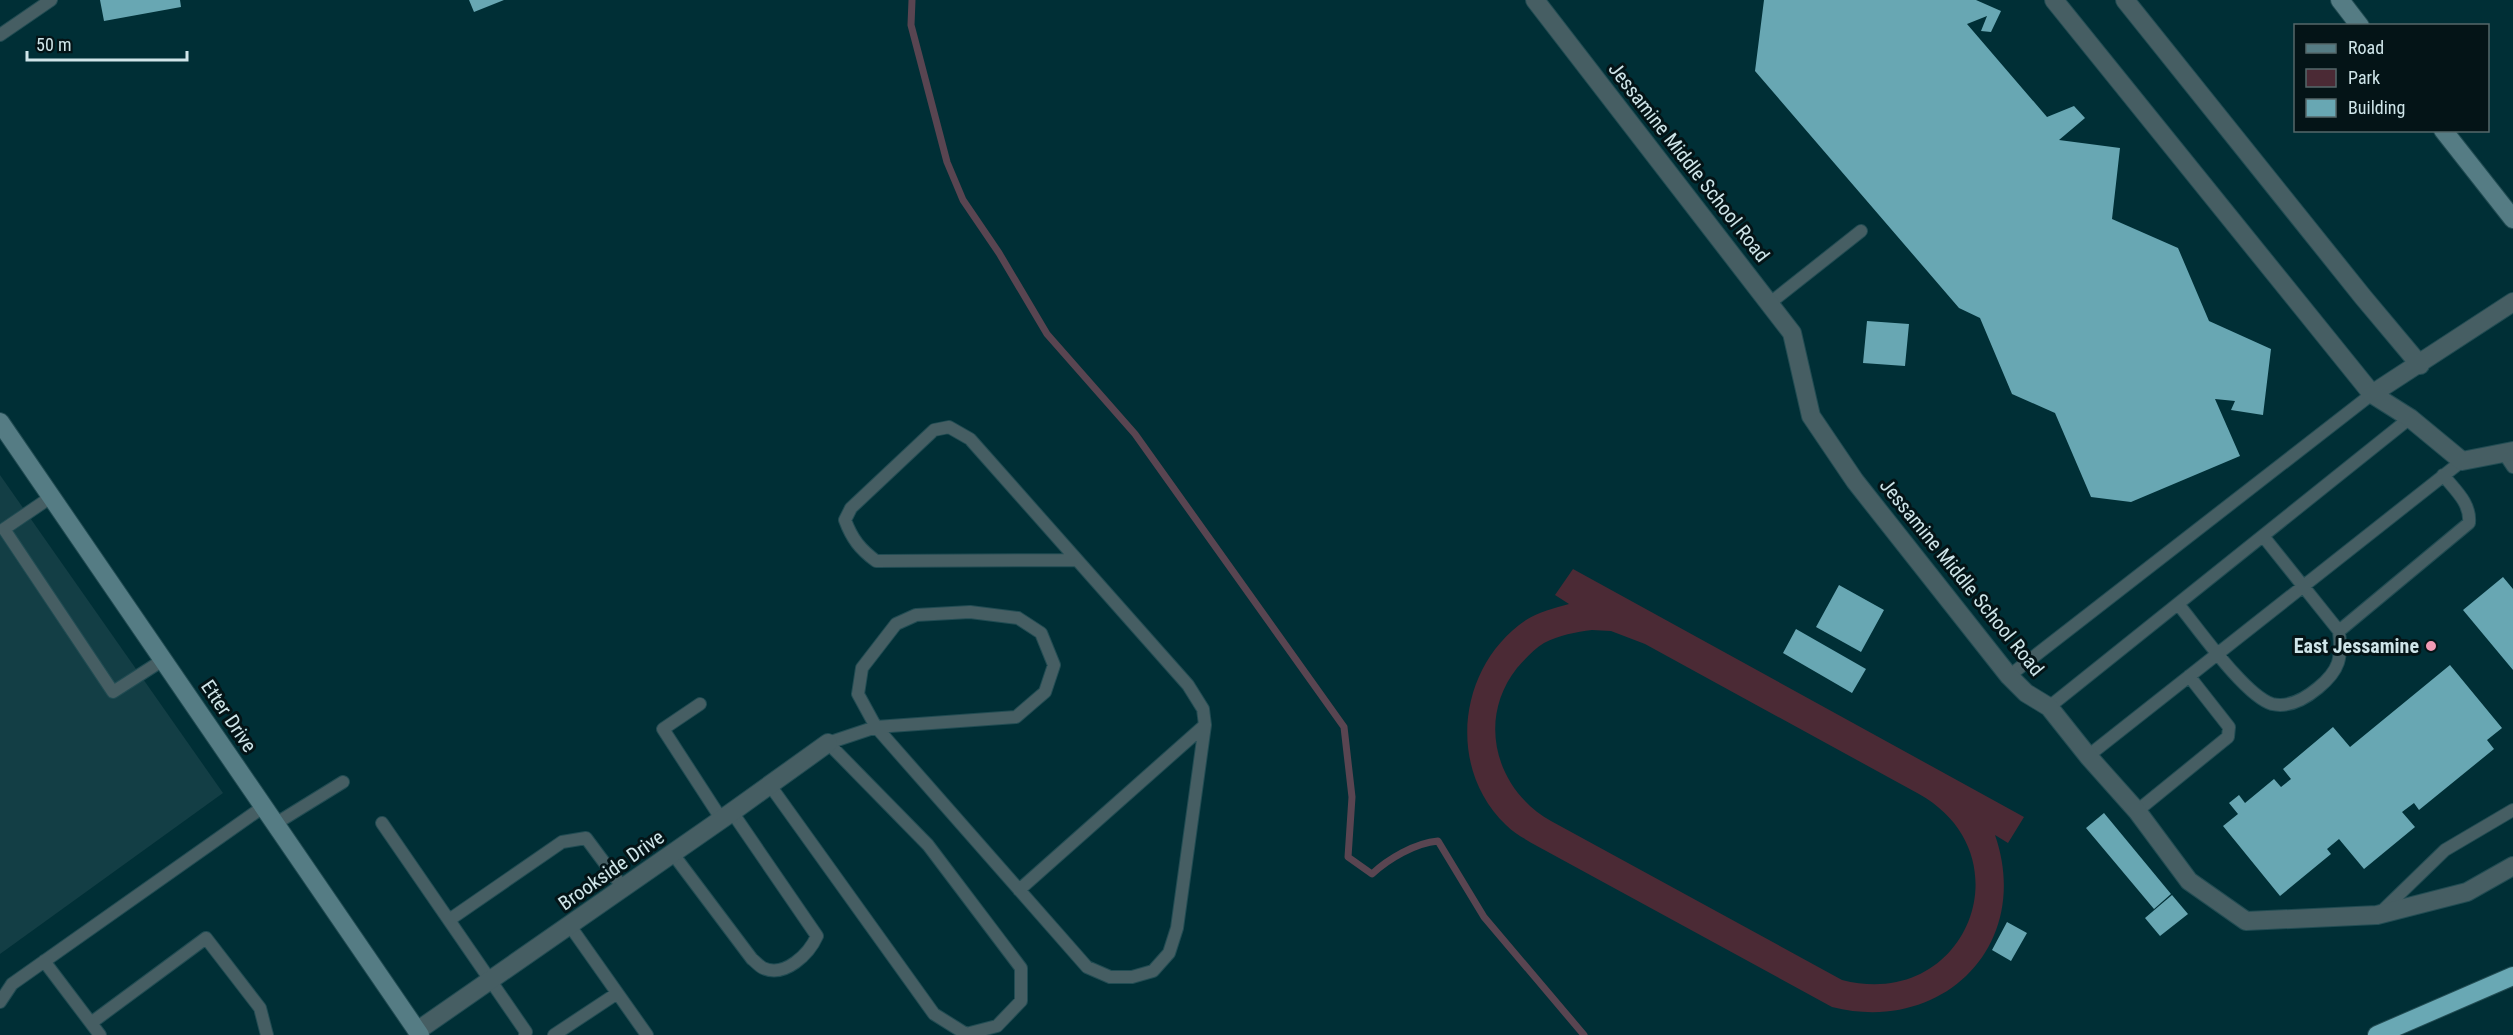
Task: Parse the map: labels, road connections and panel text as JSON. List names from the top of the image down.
{
  "streets": {
    "street": ["Jessamine Middle School Road", "Etter Drive", "Brookside Drive"]
  },
  "crossings": [
    ["Etter Drive", "Brookside Drive"]
  ],
  "places": ["East Jessamine"],
  "legend": ["Road", "Park", "Building"],
  "scale_bar": "50 m"
}
